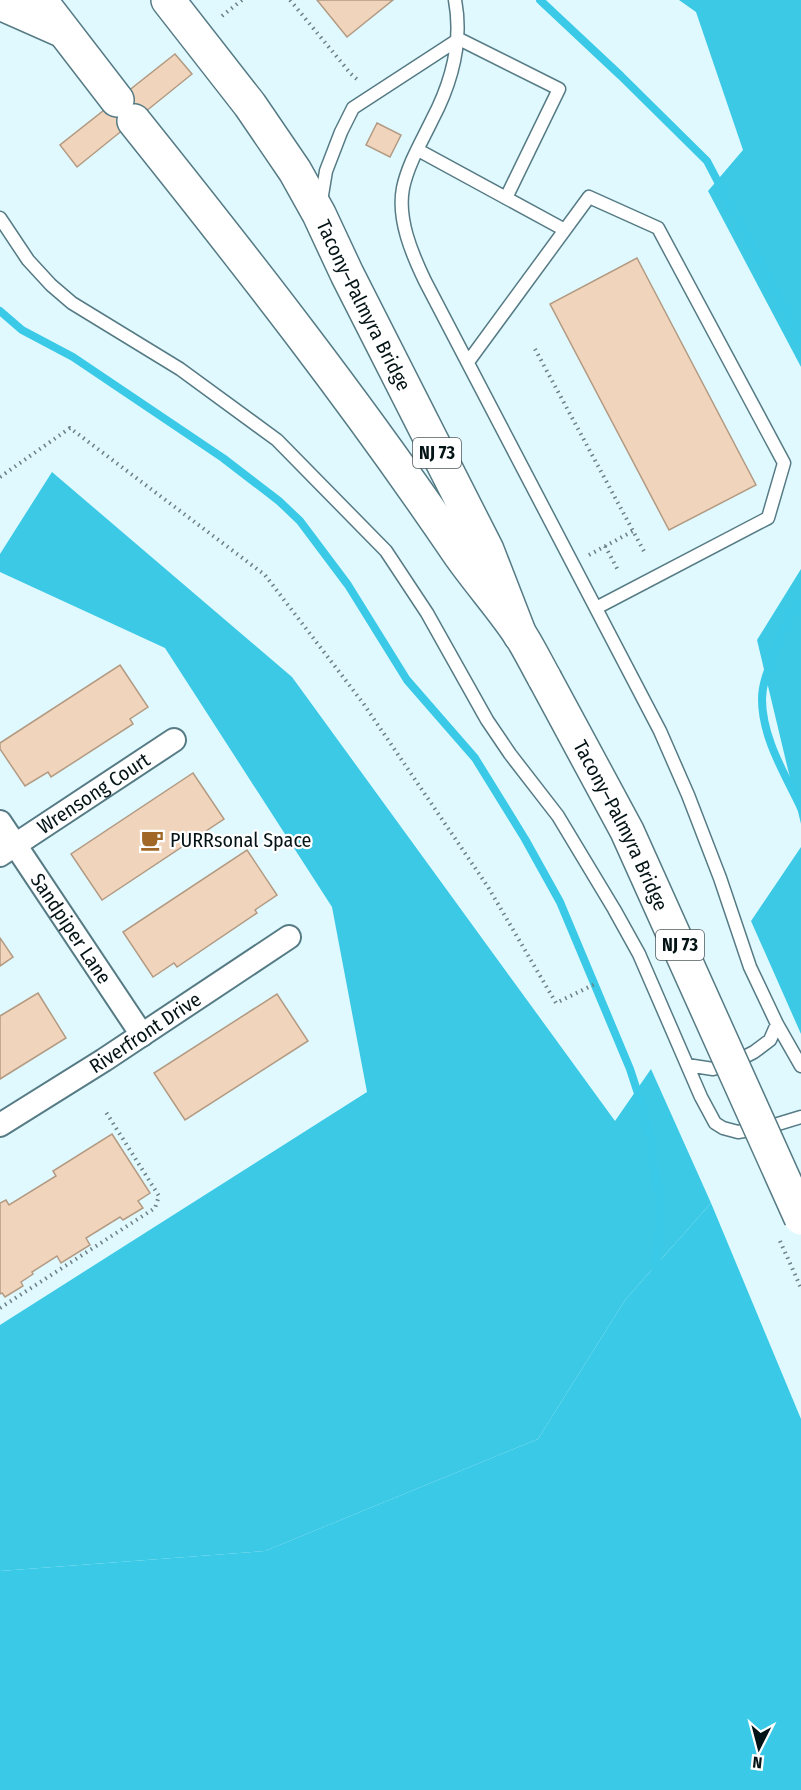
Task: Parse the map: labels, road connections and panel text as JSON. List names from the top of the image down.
{
  "streets": {
    "highway": ["Tacony–Palmyra Bridge", "NJ 73"],
    "street": ["Wrensong Court", "Sandpiper Lane", "Riverfront Drive"]
  },
  "crossings": [
    ["Tacony–Palmyra Bridge", "NJ 73"],
    ["Wrensong Court", "Sandpiper Lane"],
    ["Sandpiper Lane", "Riverfront Drive"]
  ],
  "places": {
    "cafe": ["PURRsonal Space"]
  },
  "north": "bottom"
}
